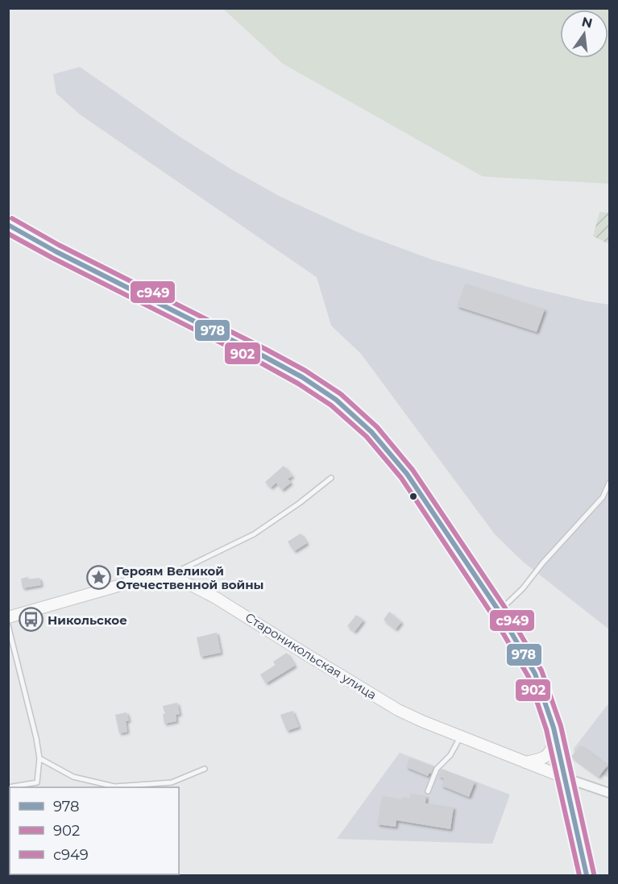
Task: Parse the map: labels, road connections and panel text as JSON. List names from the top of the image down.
{
  "streets": {
    "main road": ["Староникольская улица"]
  },
  "places": {
    "place": ["Героям Великой Отечественной войны"],
    "bus stop": ["Никольское"]
  },
  "lines": ["transit line с949", "transit line 978", "transit line 902"],
  "legend": ["978", "902", "с949"],
  "north": "top"
}
